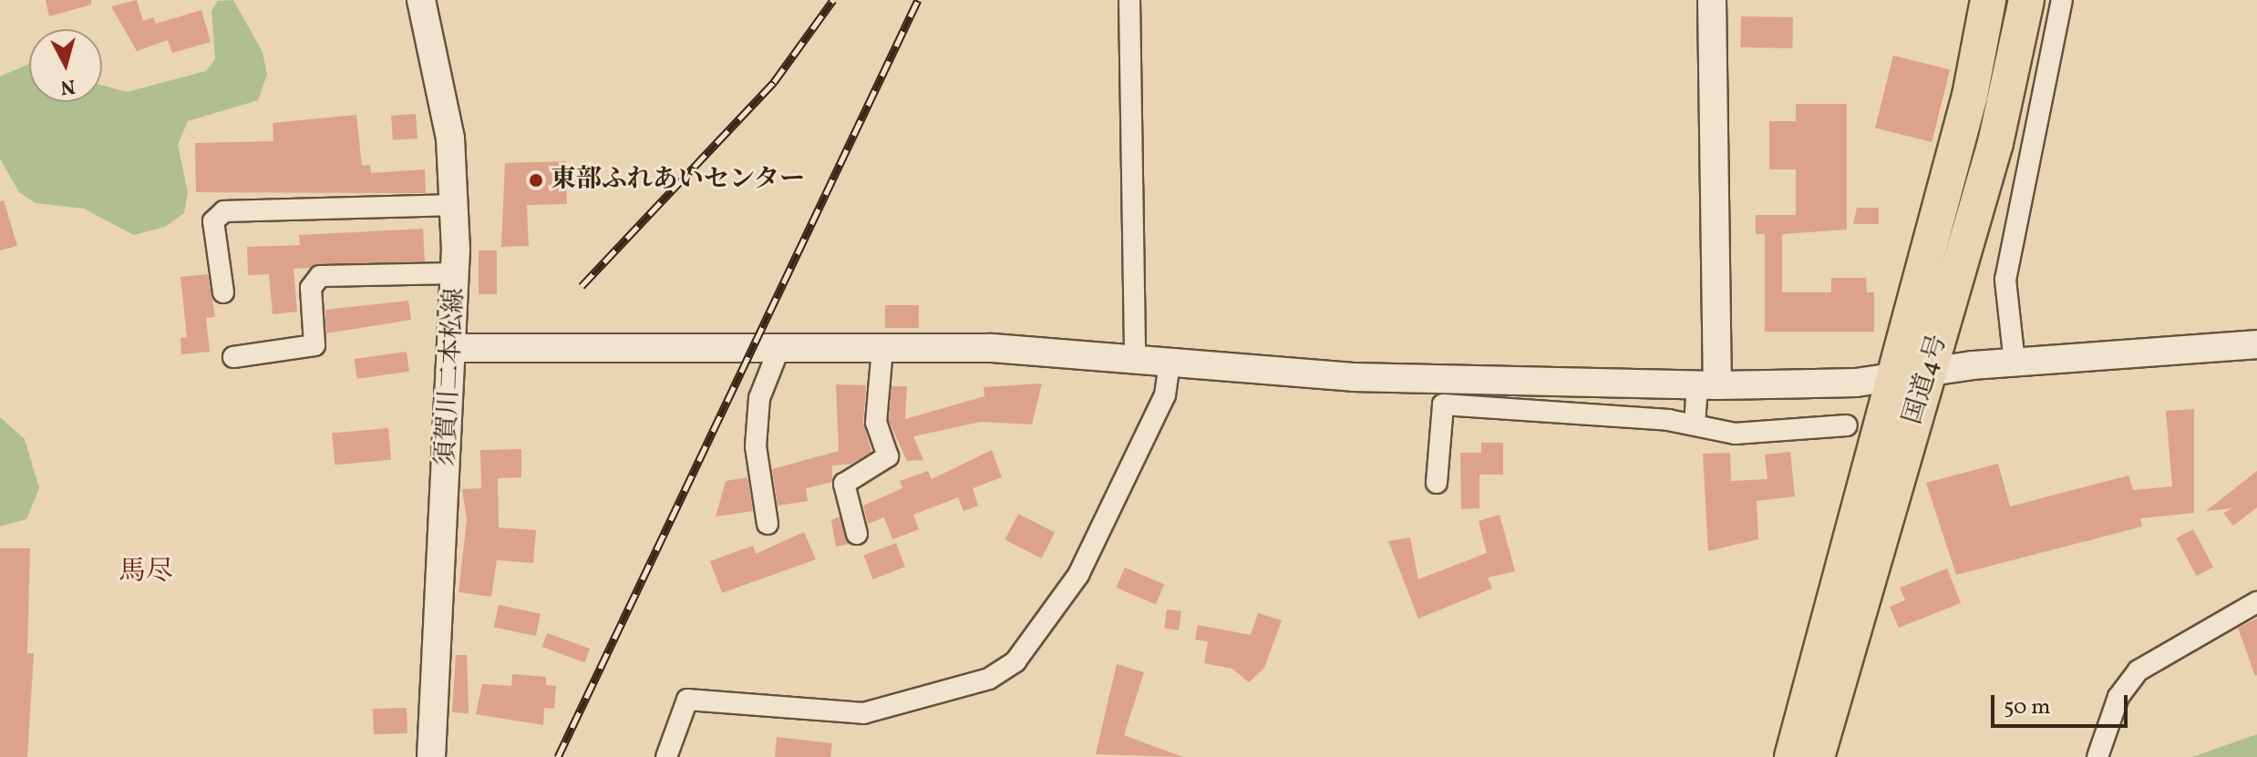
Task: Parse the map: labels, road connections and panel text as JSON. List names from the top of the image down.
{
  "streets": {
    "highway": ["国道4号"],
    "street": ["須賀川二本松線"]
  },
  "districts": ["馬尽"],
  "places": ["東部ふれあいセンター"],
  "scale_bar": "50 m",
  "north": "bottom"
}
